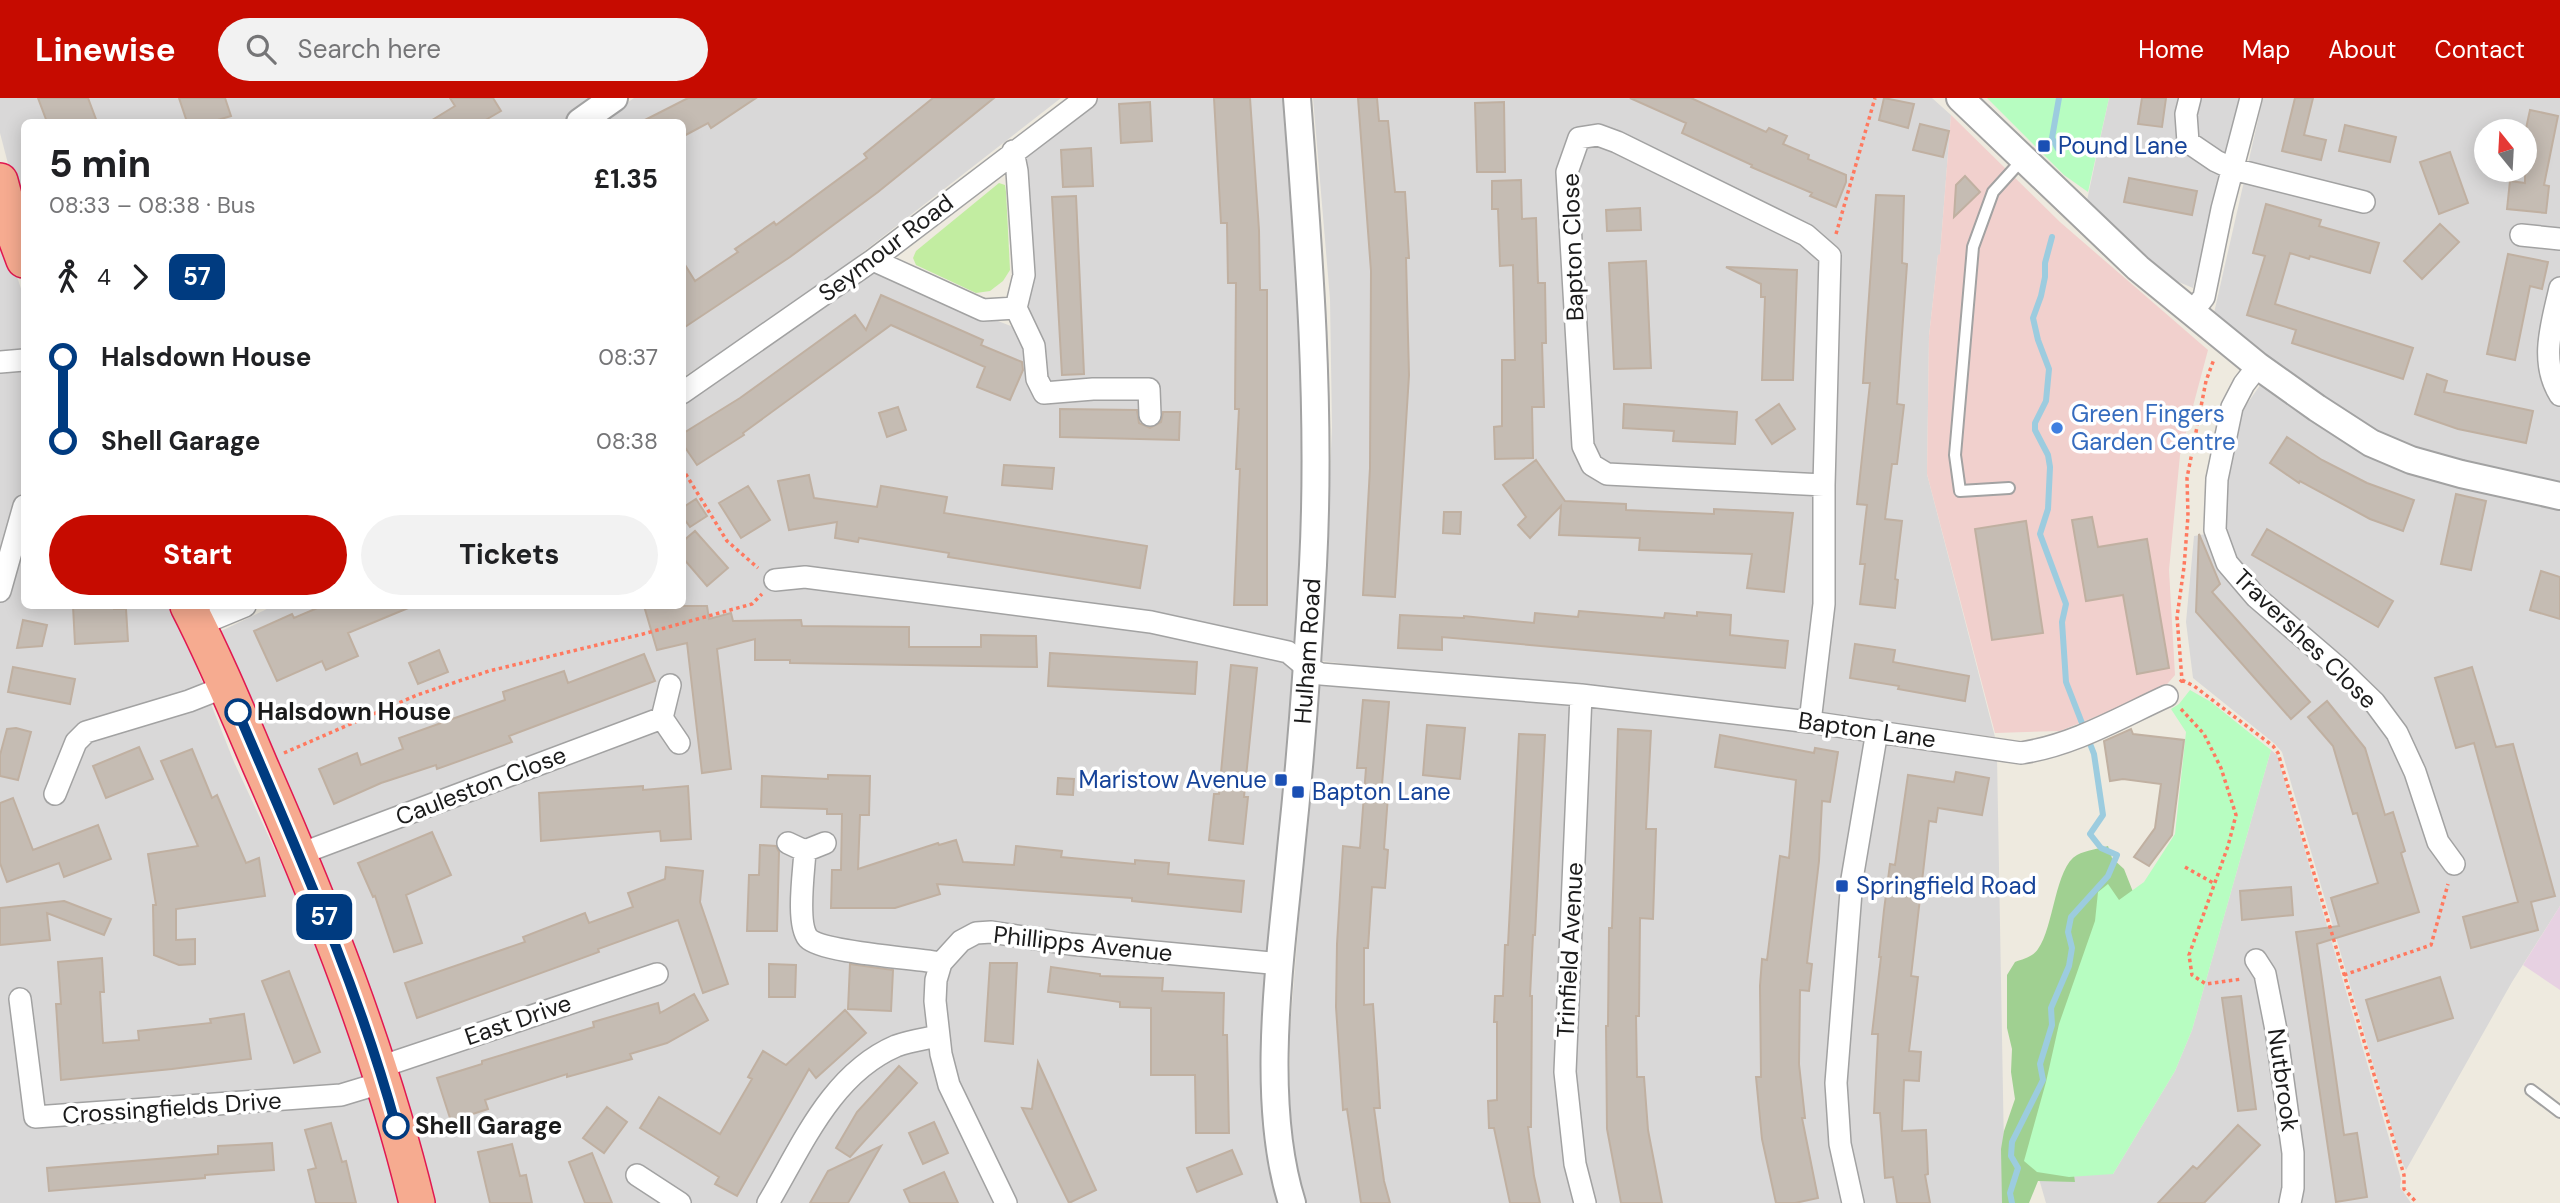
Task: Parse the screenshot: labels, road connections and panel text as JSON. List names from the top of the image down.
{
  "streets": {
    "street": [
      "Bapton Close",
      "Seymour Road",
      "Travershes Close",
      "Hulham Road",
      "Bapton Lane",
      "Cauleston Close",
      "Phillipps Avenue",
      "Trinfield Avenue",
      "East Drive",
      "Nutbrook",
      "Crossingfields Drive"
    ]
  },
  "crossings": [
    ["Hulham Road", "Bapton Lane"],
    ["Hulham Road", "Phillipps Avenue"],
    ["Bapton Lane", "Trinfield Avenue"],
    ["East Drive", "Crossingfields Drive"]
  ],
  "places": {
    "transit": [
      "Pound Lane",
      "Maristow Avenue",
      "Bapton Lane",
      "Springfield Road"
    ],
    "other": ["Green Fingers Garden Centre", "Halsdown House", "Shell Garage"]
  },
  "lines": ["bus line 57"],
  "north": "top",
  "page": {
    "header": "Linewise",
    "search": "Search here",
    "nav": [
      "Home",
      "Map",
      "About",
      "Contact"
    ],
    "on_map": "57",
    "heading": ["5 min", "08:33 – 08:38 · Bus", "£1.35"],
    "legs": ["4", "57"],
    "list": [
      {
        "name": "Halsdown House",
        "value": "08:37"
      },
      {
        "name": "Shell Garage",
        "value": "08:38"
      }
    ],
    "buttons": ["Start", "Tickets"]
  }
}
